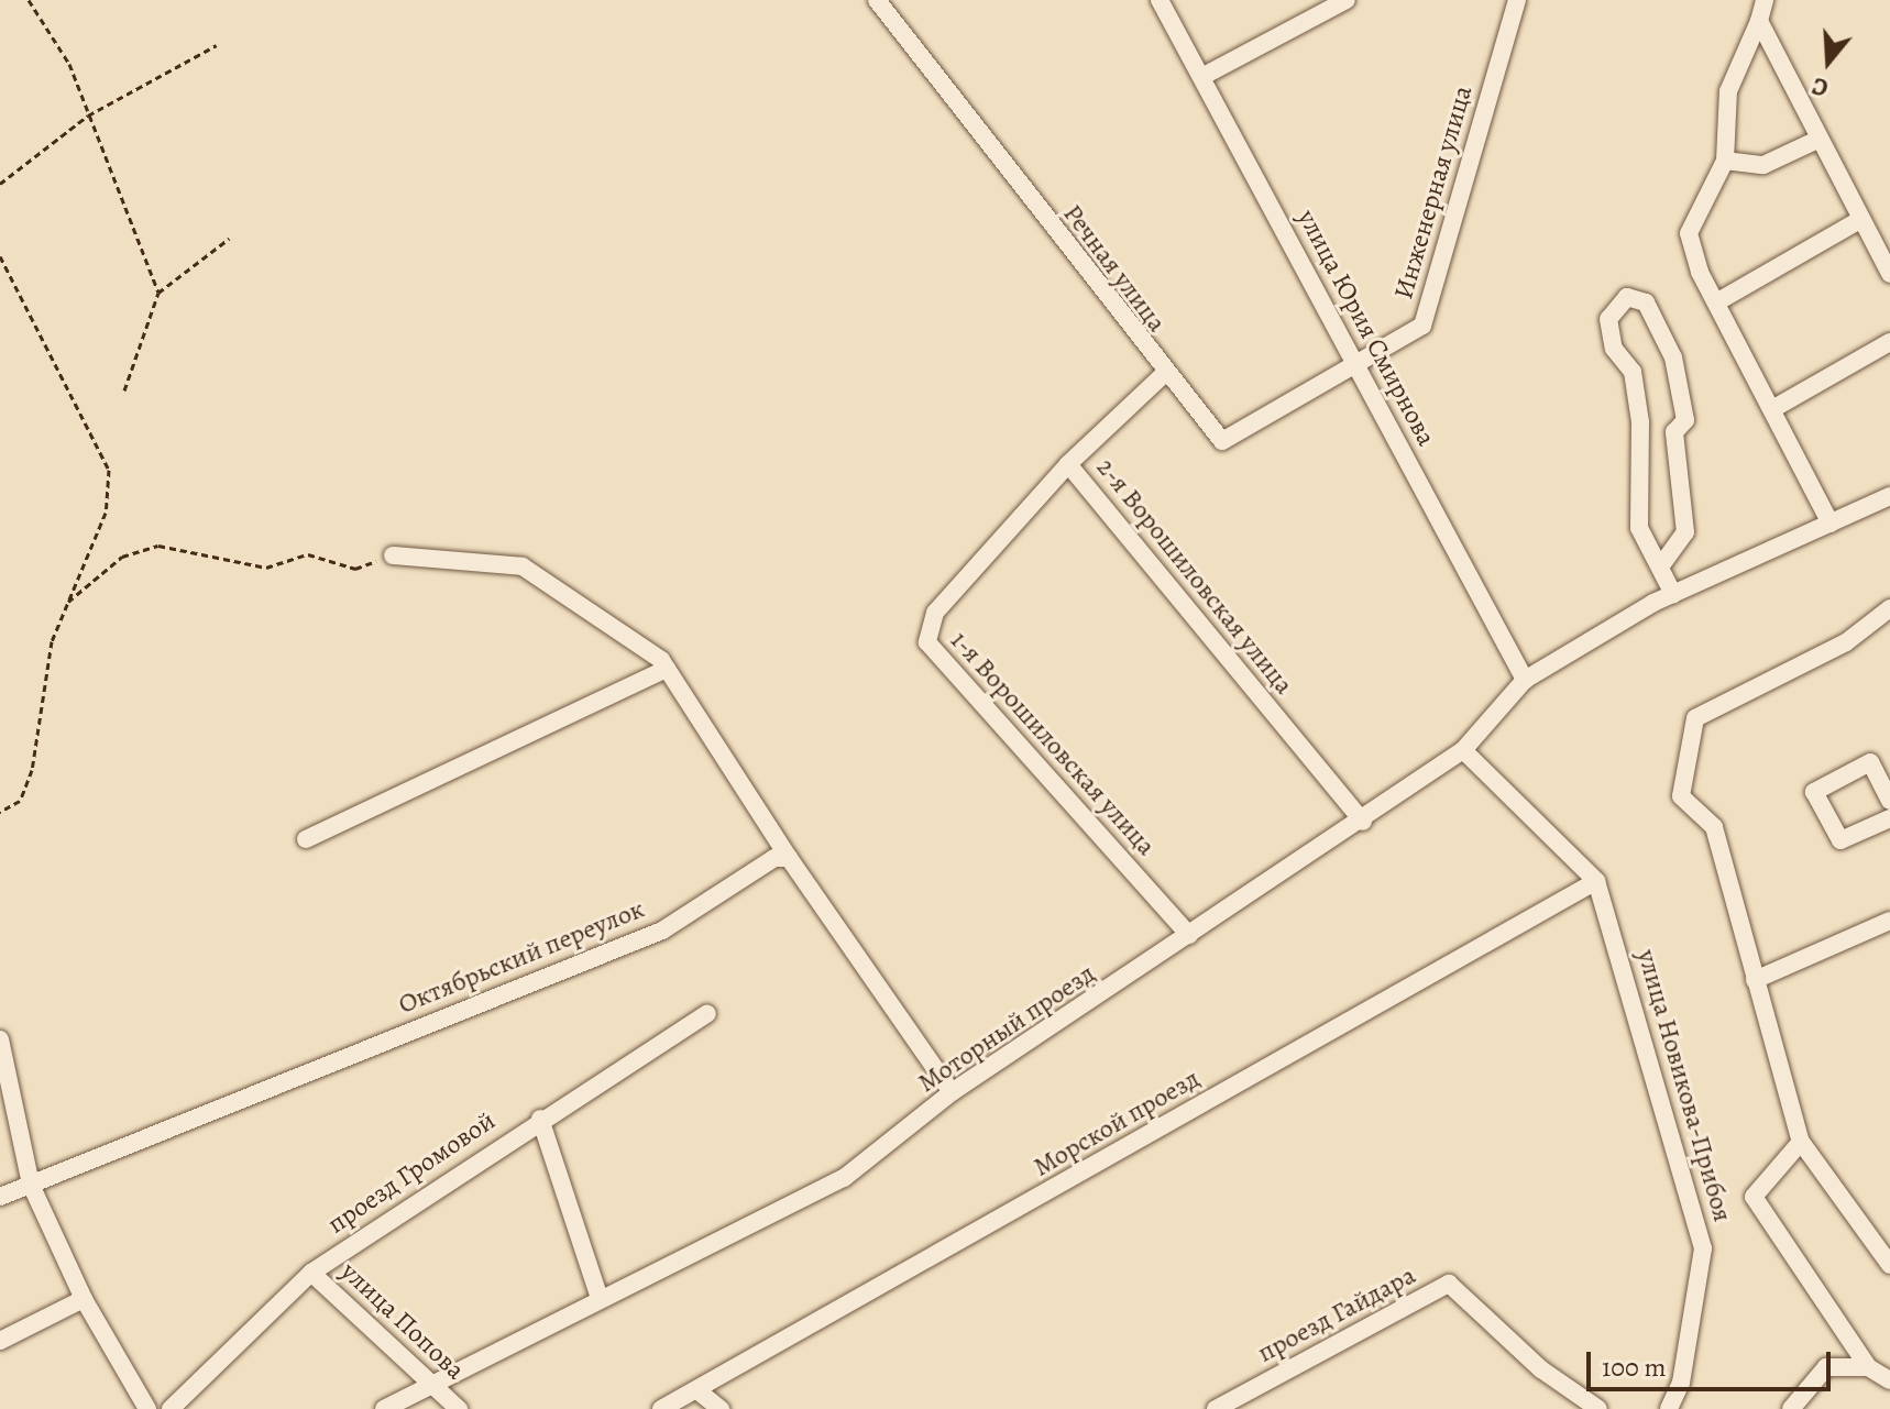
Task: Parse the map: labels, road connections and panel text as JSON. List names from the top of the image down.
{
  "streets": {
    "street": [
      "Инженерная улица",
      "Речная улица",
      "улица Юрия Смирнова",
      "2-я Ворошиловская улица",
      "1-я Ворошиловская улица",
      "Октябрьский переулок",
      "Моторный проезд",
      "улица Новикова-Прибоя",
      "Морской проезд",
      "проезд Громовой",
      "проезд Гайдара",
      "улица Попова"
    ]
  },
  "crossings": [
    ["Инженерная улица", "Речная улица"],
    ["Инженерная улица", "улица Юрия Смирнова"],
    ["Речная улица", "улица Юрия Смирнова"],
    ["Речная улица", "2-я Ворошиловская улица"],
    ["улица Юрия Смирнова", "Моторный проезд"],
    ["2-я Ворошиловская улица", "1-я Ворошиловская улица"],
    ["2-я Ворошиловская улица", "Моторный проезд"],
    ["1-я Ворошиловская улица", "Моторный проезд"],
    ["Моторный проезд", "улица Попова"],
    ["улица Новикова-Прибоя", "Морской проезд"],
    ["проезд Громовой", "улица Попова"]
  ],
  "scale_bar": "100 m",
  "north": "bottom"
}
